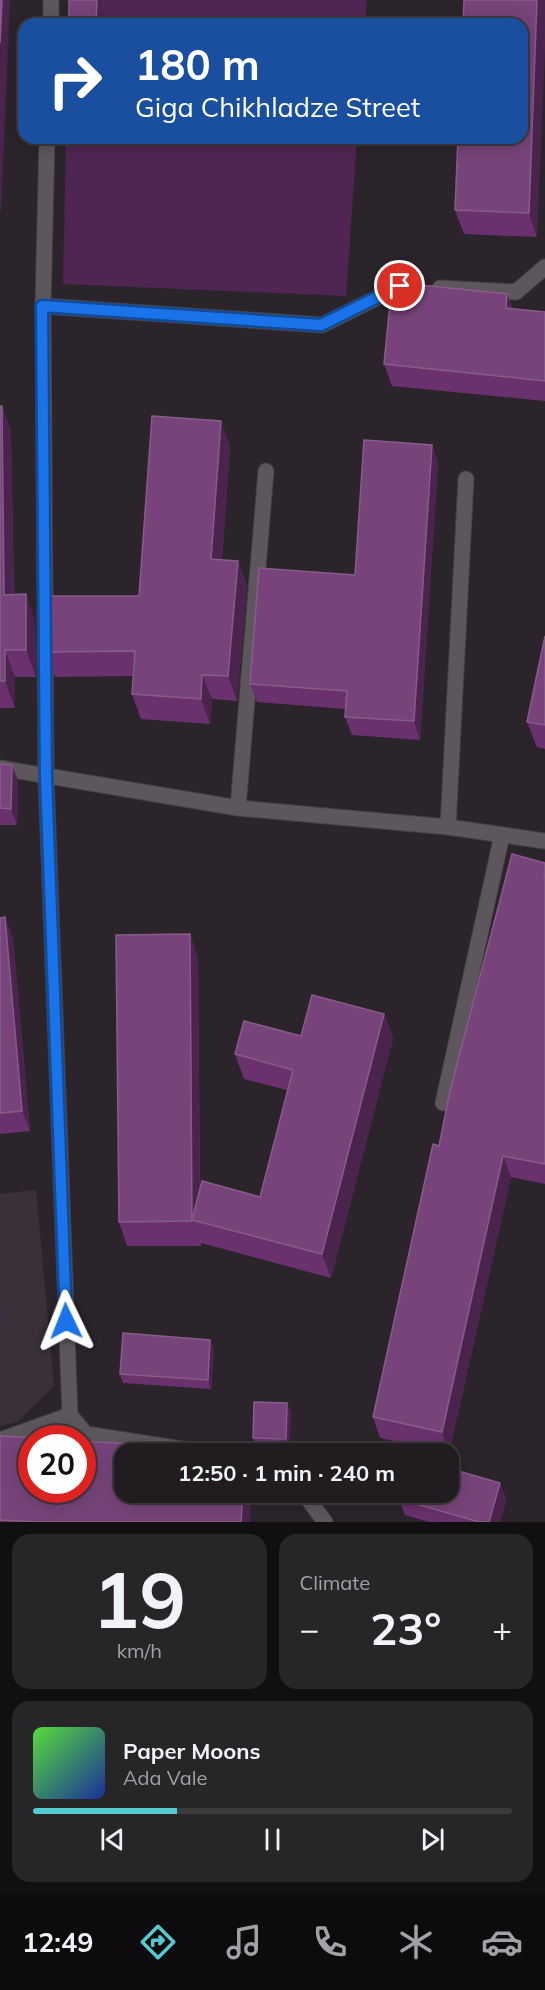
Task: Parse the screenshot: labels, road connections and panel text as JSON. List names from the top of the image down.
{
  "page": {
    "turn": ["180 m", "Giga Chikhladze Street"],
    "limit": "20",
    "trip": "12:50 · 1 min · 240 m",
    "tile": [
      ["19", "km/h"],
      "Climate"
    ],
    "heat": ["−", "23°", "+"],
    "song": ["Paper Moons", "Ada Vale"],
    "tabs": "12:49"
  }
}
